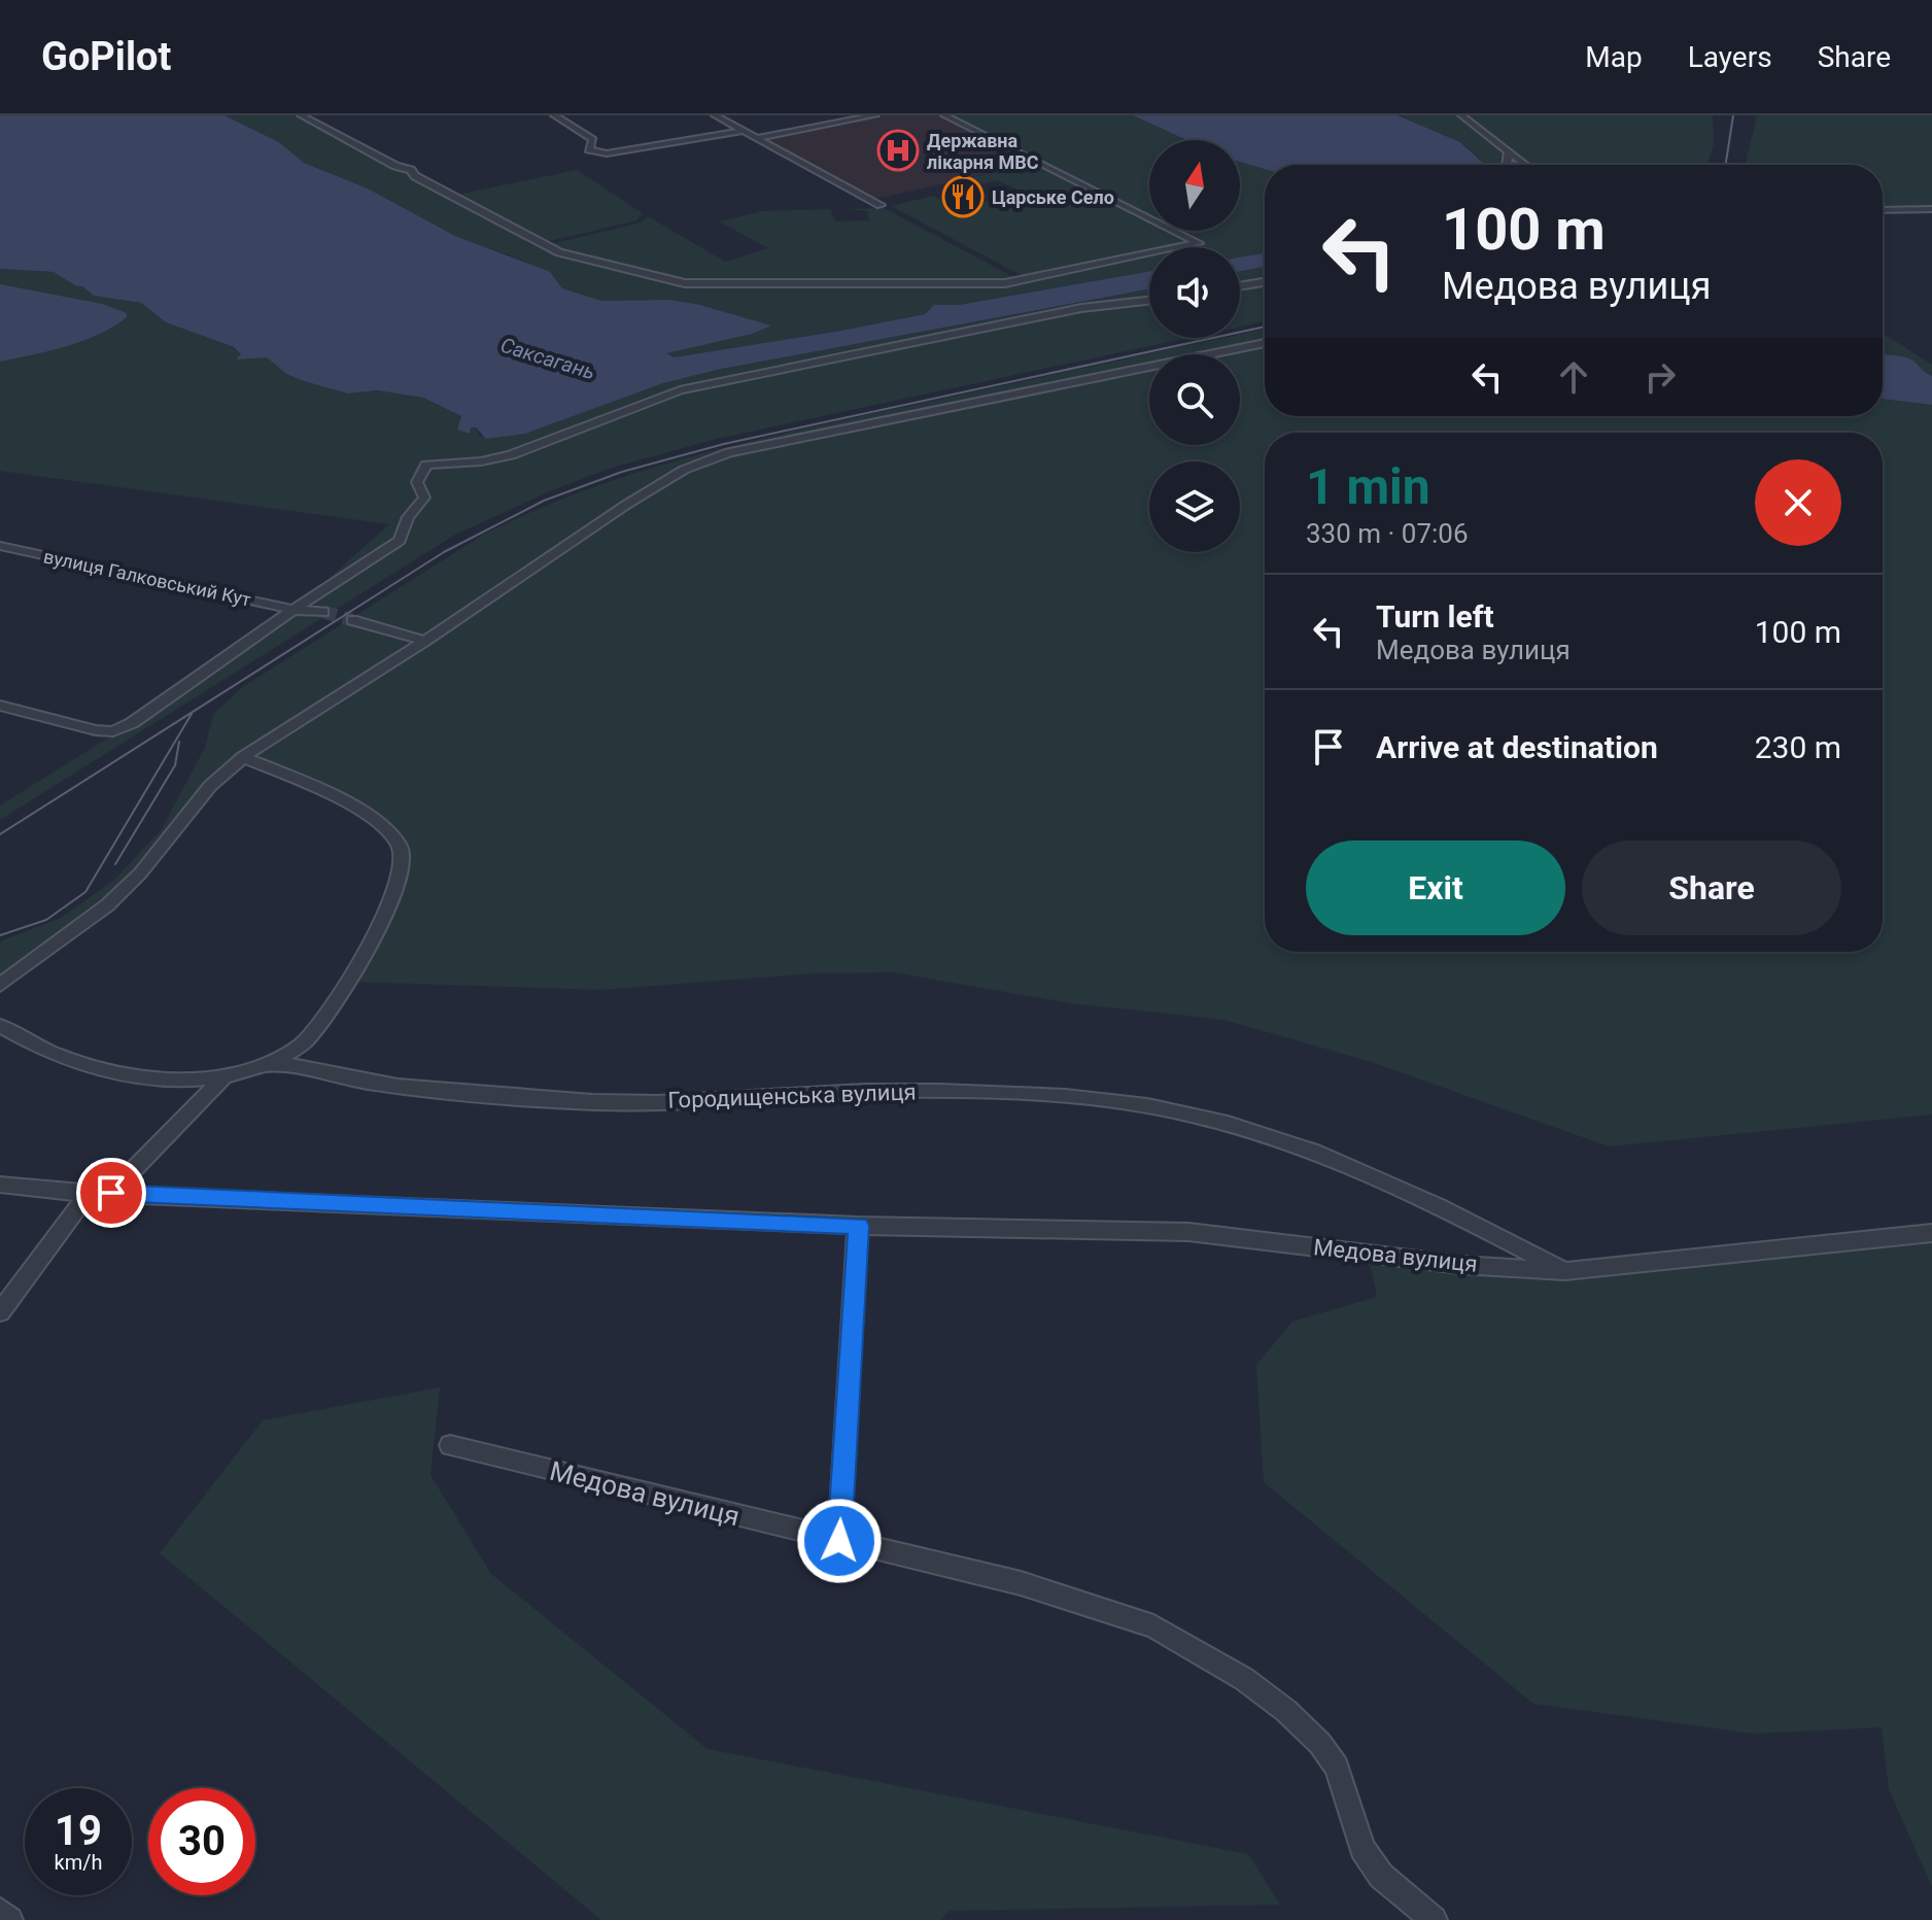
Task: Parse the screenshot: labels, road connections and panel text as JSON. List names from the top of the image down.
{
  "streets": {
    "street": ["вулиця Галковський Кут", "Городищенська вулиця", "Медова вулиця"]
  },
  "crossings": [
    ["Городищенська вулиця", "Медова вулиця"]
  ],
  "water": ["Саксагань"],
  "places": {
    "hospital": ["Державна лікарня МВС"],
    "restaurant": ["Царське Село"]
  },
  "north": "top",
  "page": {
    "header": "GoPilot",
    "nav": ["Map", "Layers", "Share"],
    "turn": ["100 m", "Медова вулиця"],
    "heading": ["1 min", "330 m · 07:06"],
    "list": [
      {
        "name": "Turn left",
        "note": "Медова вулиця",
        "value": "100 m"
      },
      {
        "name": "Arrive at destination",
        "value": "230 m"
      }
    ],
    "buttons": ["Exit", "Share"],
    "speed": "19 km/h",
    "limit": "30"
  }
}
